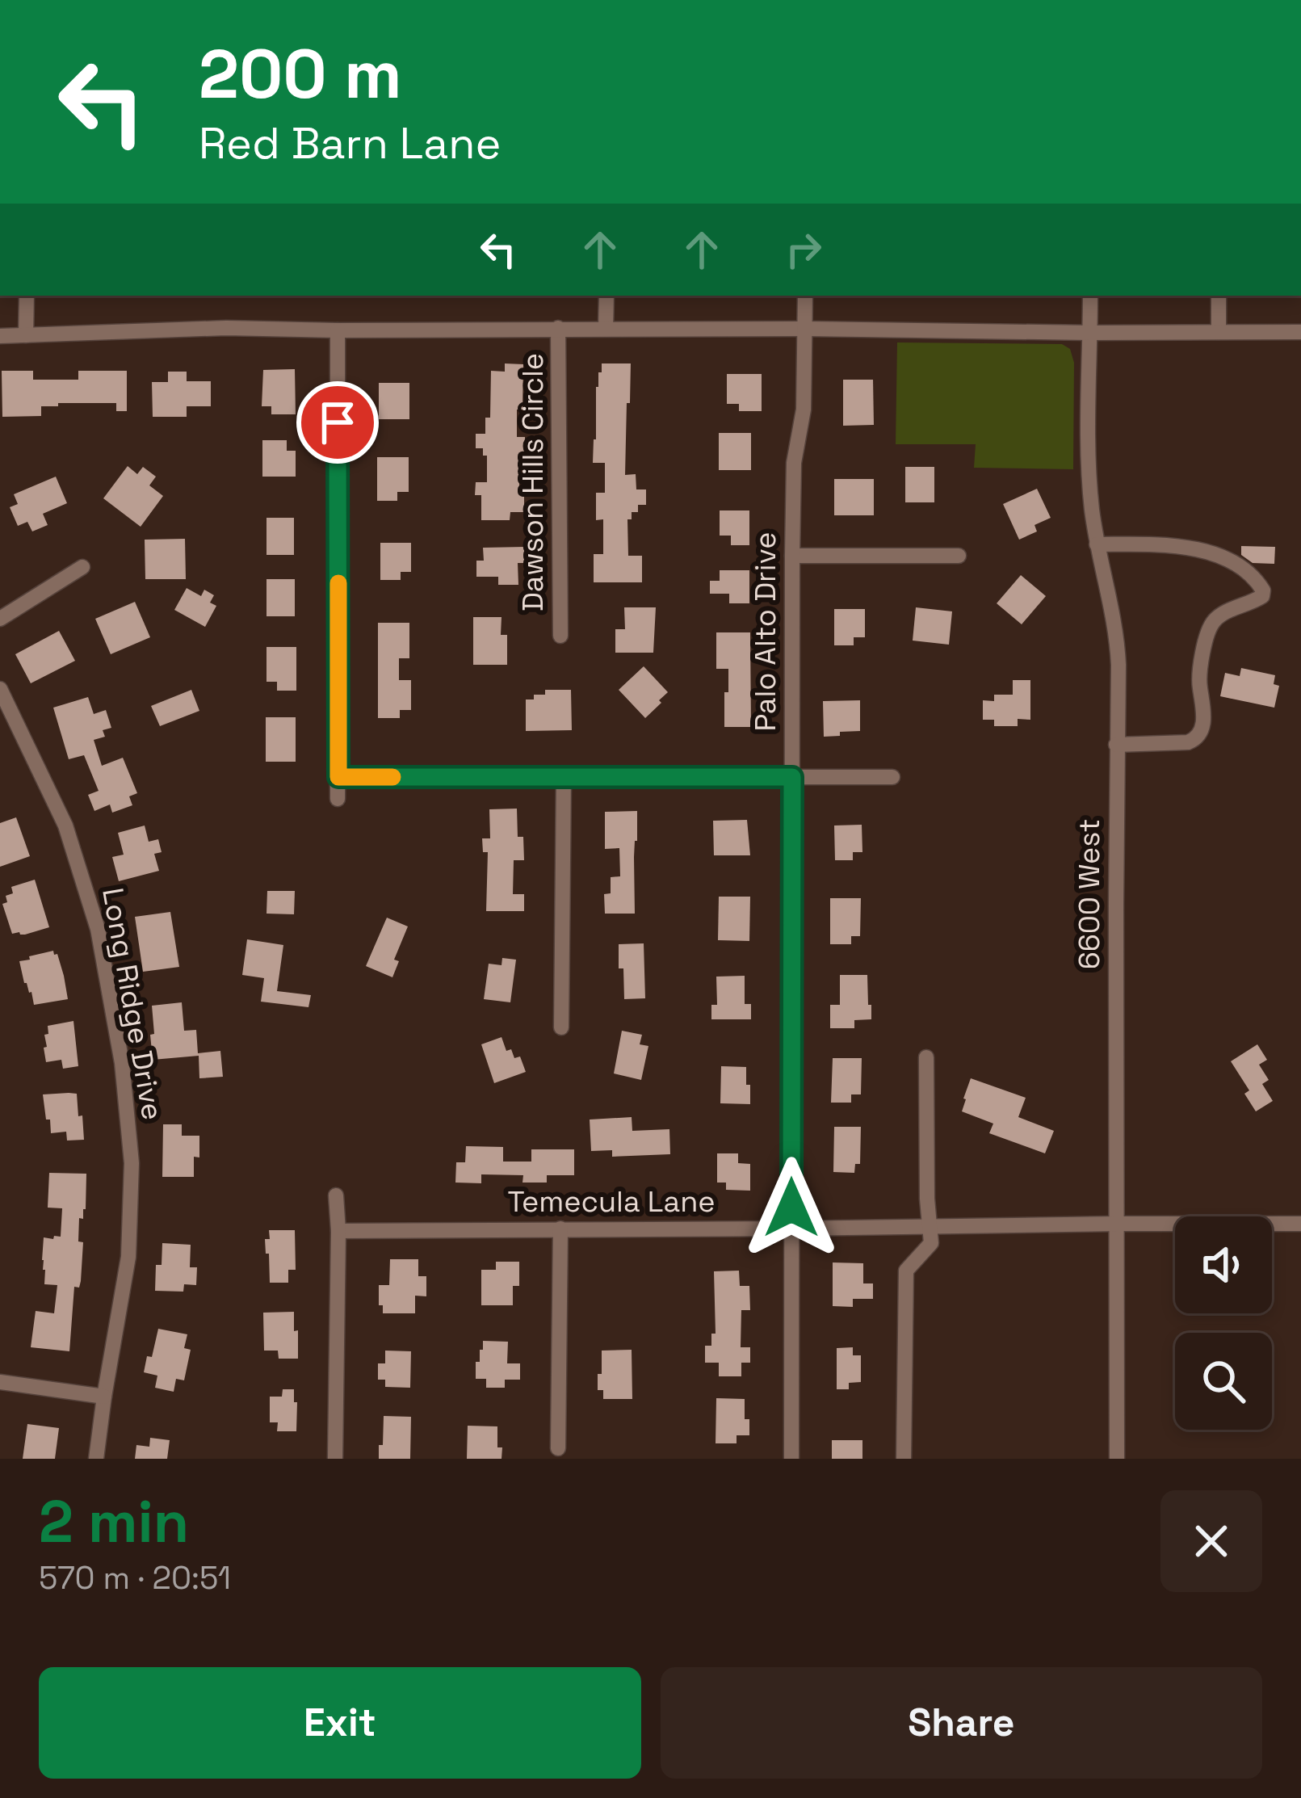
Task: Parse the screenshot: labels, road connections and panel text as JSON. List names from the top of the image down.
{
  "streets": {
    "street": [
      "Dawson Hills Circle",
      "Palo Alto Drive",
      "6600 West",
      "Long Ridge Drive",
      "Temecula Lane"
    ]
  },
  "crossings": [
    ["Palo Alto Drive", "Temecula Lane"],
    ["6600 West", "Temecula Lane"]
  ],
  "page": {
    "turn": ["200 m", "Red Barn Lane"],
    "heading": ["2 min", "570 m · 20:51"],
    "buttons": ["Exit", "Share"]
  }
}
